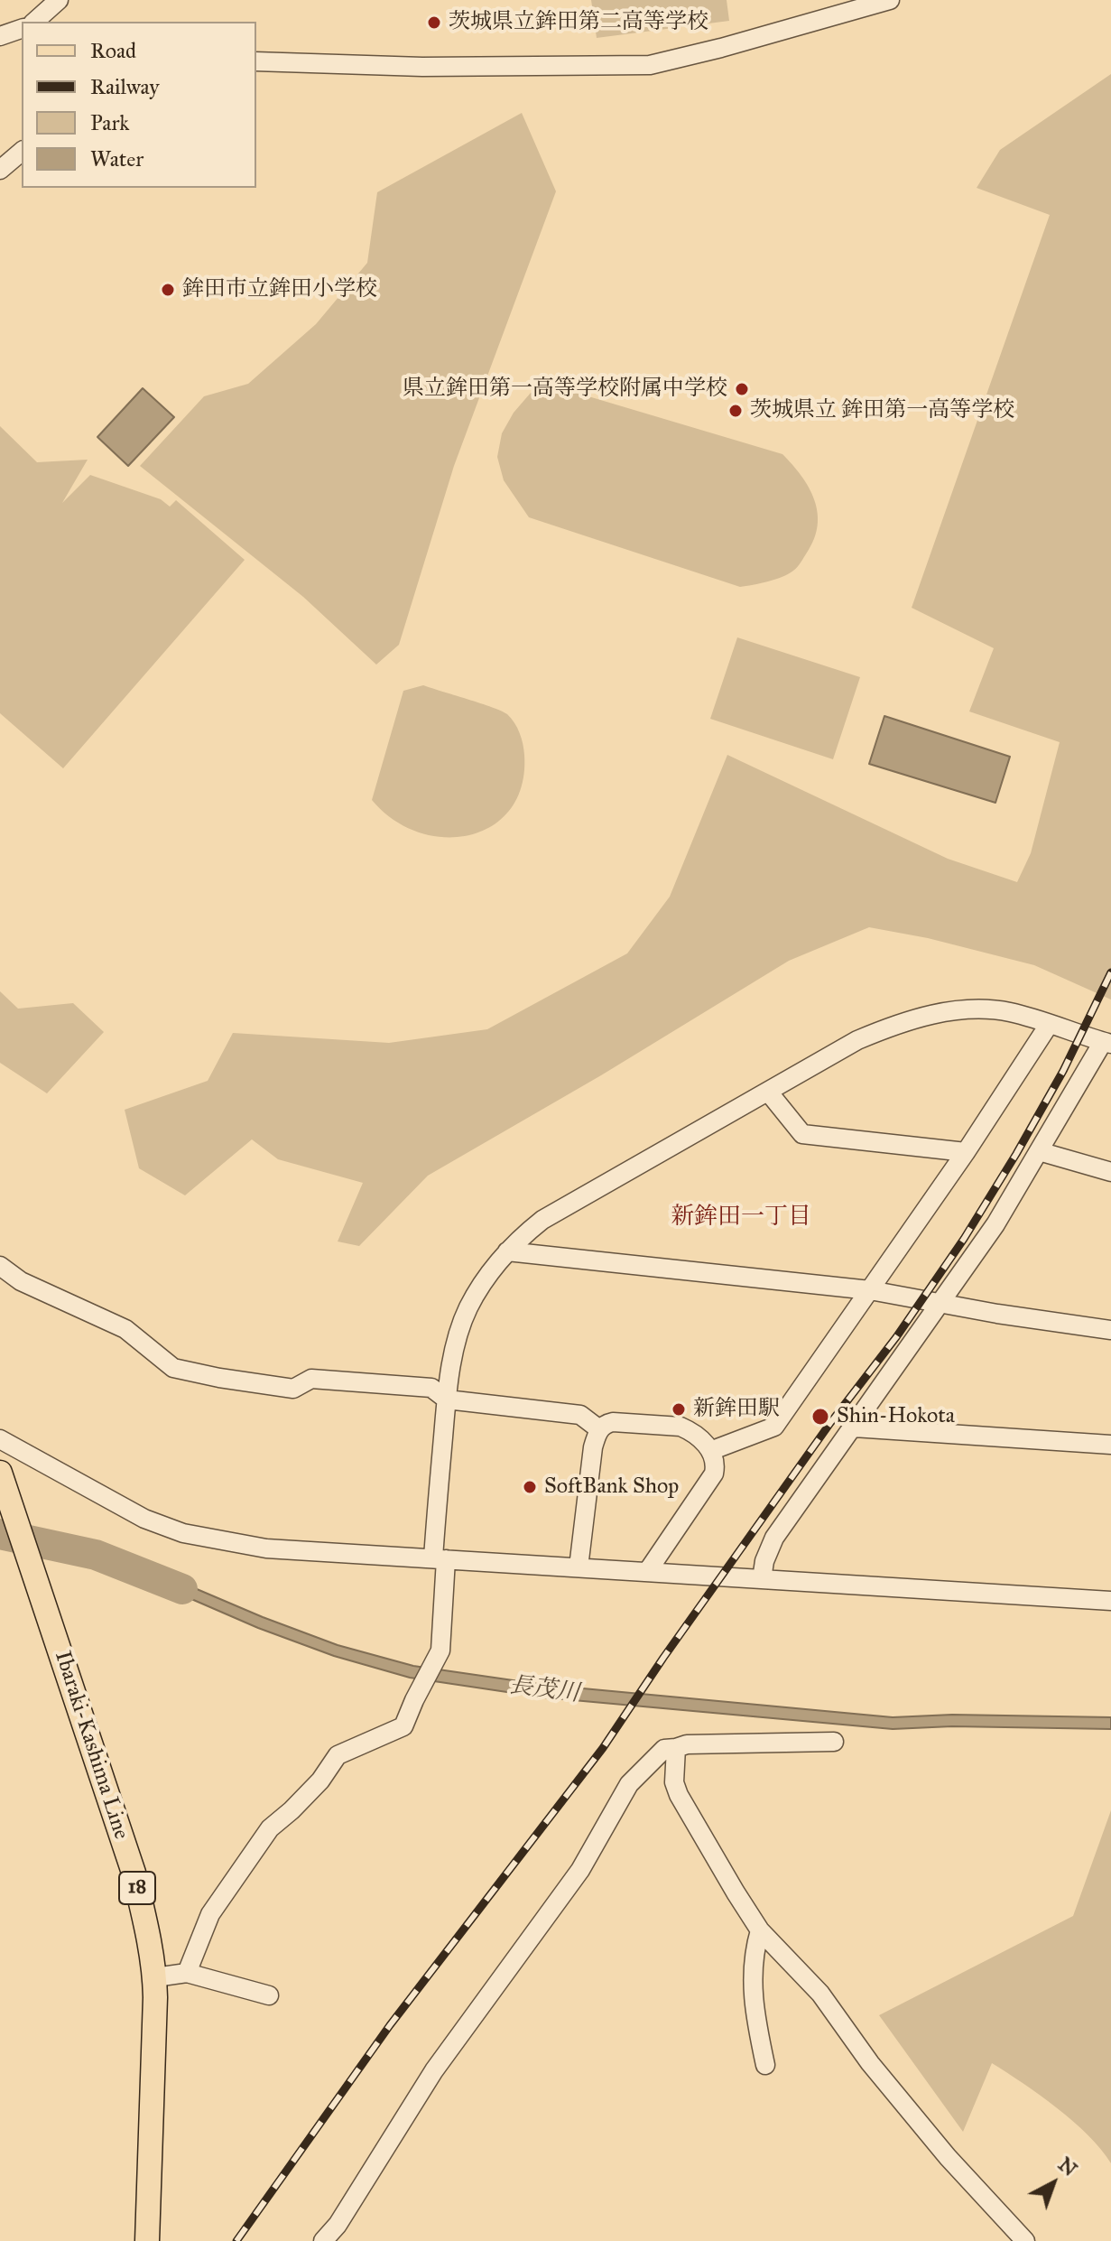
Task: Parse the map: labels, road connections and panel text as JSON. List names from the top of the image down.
{
  "streets": {
    "main road": ["Ibaraki-Kashima Line", "18"]
  },
  "districts": ["新鉾田一丁目"],
  "water": ["長茂川"],
  "places": [
    "茨城県立鉾田第二高等学校",
    "鉾田市立鉾田小学校",
    "県立鉾田第一高等学校附属中学校",
    "茨城県立 鉾田第一高等学校",
    "新鉾田駅",
    "Shin-Hokota",
    "SoftBank Shop"
  ],
  "legend": [
    "Road",
    "Railway",
    "Park",
    "Water"
  ],
  "north": "top right"
}
